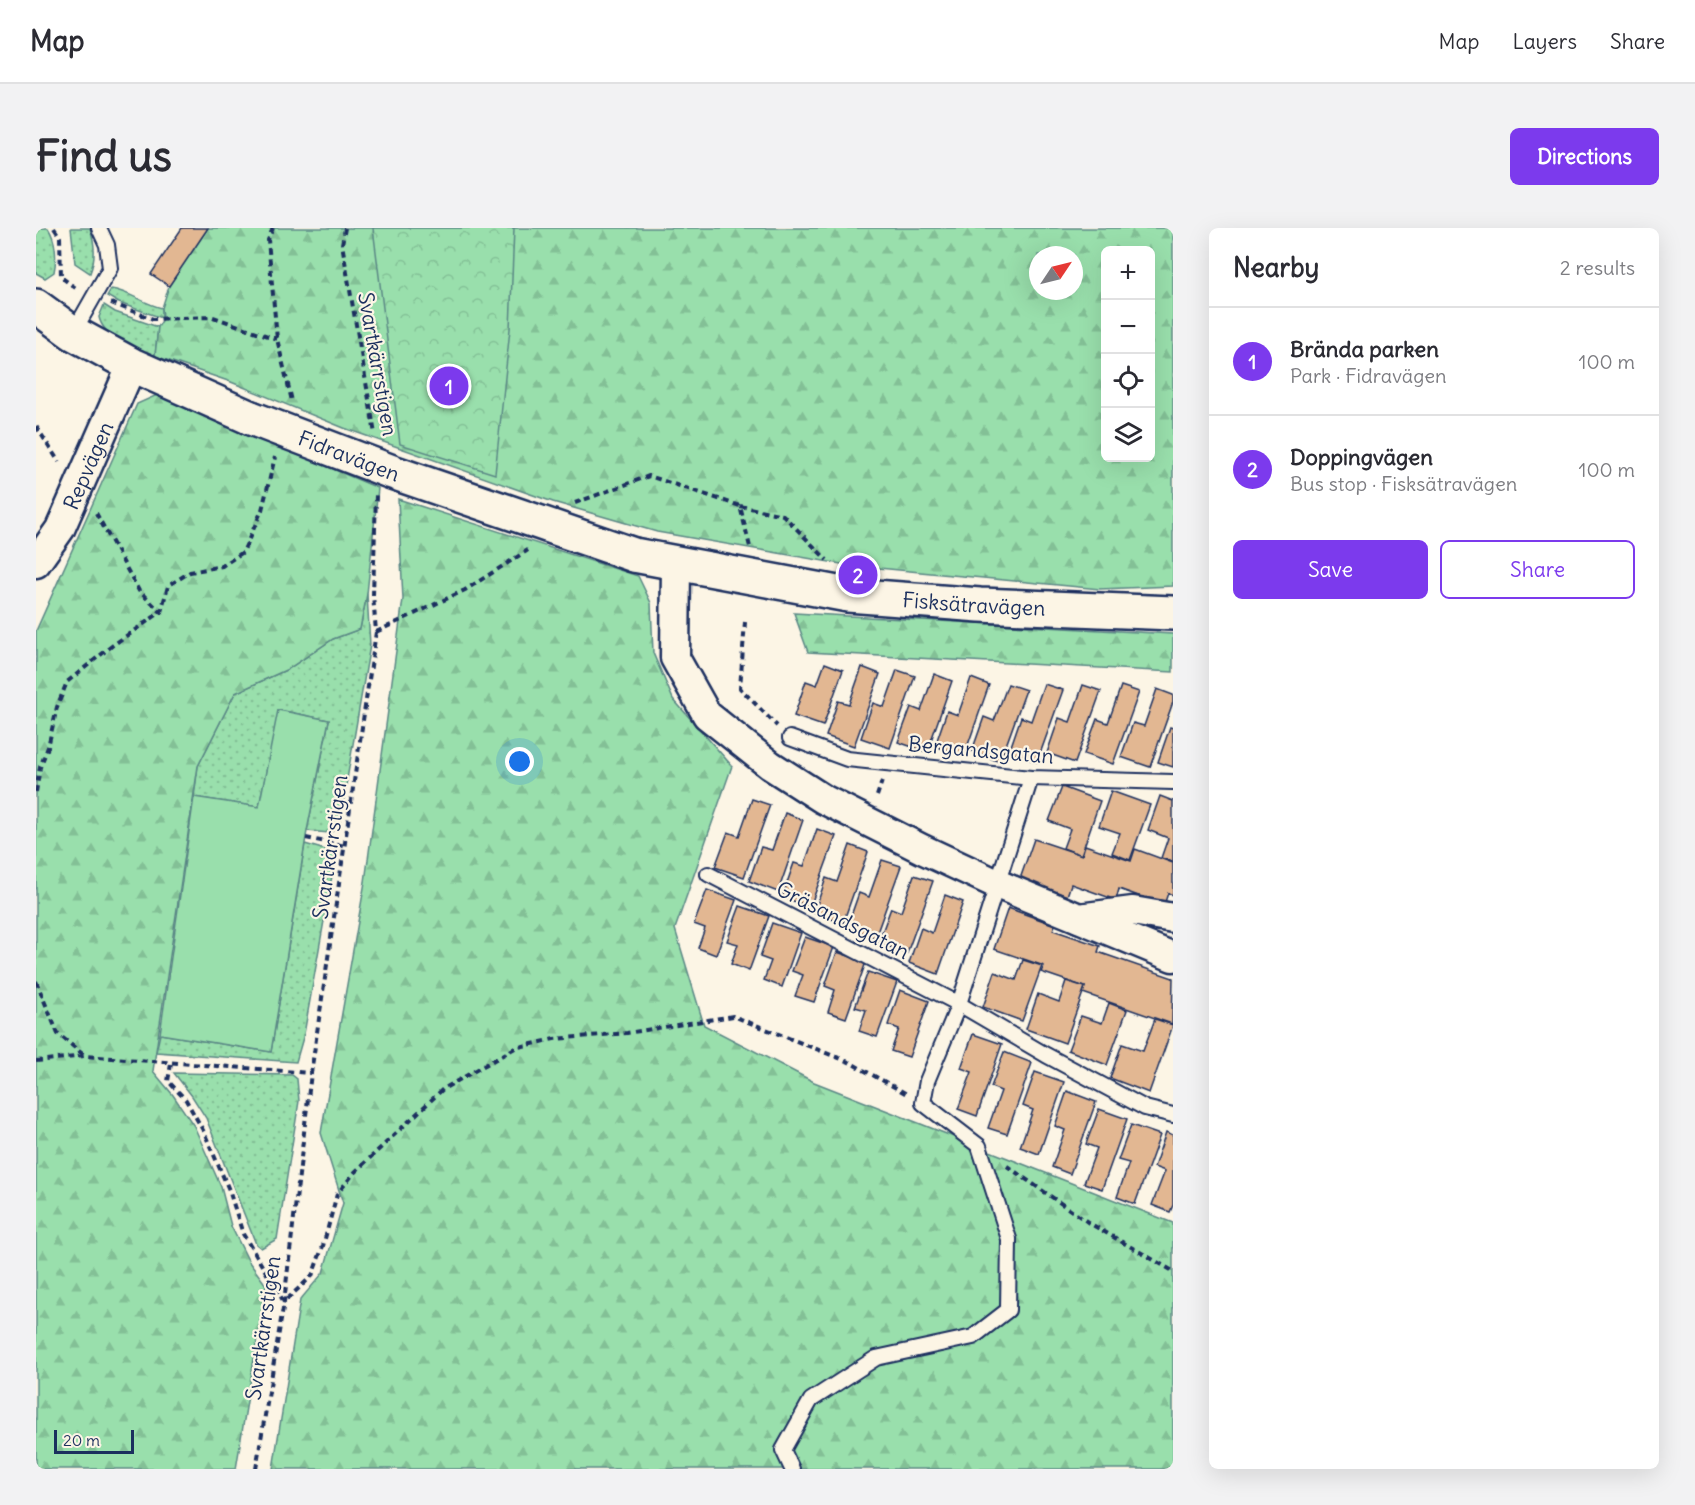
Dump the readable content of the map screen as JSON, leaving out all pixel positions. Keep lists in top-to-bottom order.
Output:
{
  "streets": {
    "street": ["Fidravägen", "Repvägen", "Fisksätravägen"],
    "lane": ["Bergandsgatan", "Gräsandsgatan"],
    "path": ["Svartkärrstigen"]
  },
  "crossings": [
    ["Fidravägen", "Repvägen"],
    ["Fidravägen", "Fisksätravägen"]
  ],
  "scale_bar": "20 m",
  "north": "top right",
  "page": {
    "header": "Map",
    "nav": ["Map", "Layers", "Share"],
    "buttons": [
      "Directions",
      ["Save", "Share"]
    ],
    "title": "Find us",
    "heading": ["Nearby", "2 results"],
    "map_buttons": ["+", "−"],
    "list": [
      {
        "mark": "1",
        "name": "Brända parken",
        "note": "Park · Fidravägen",
        "value": "100 m"
      },
      {
        "mark": "2",
        "name": "Doppingvägen",
        "note": "Bus stop · Fisksätravägen",
        "value": "100 m"
      }
    ],
    "pins": ["1", "2"],
    "scale": "20 m"
  }
}
